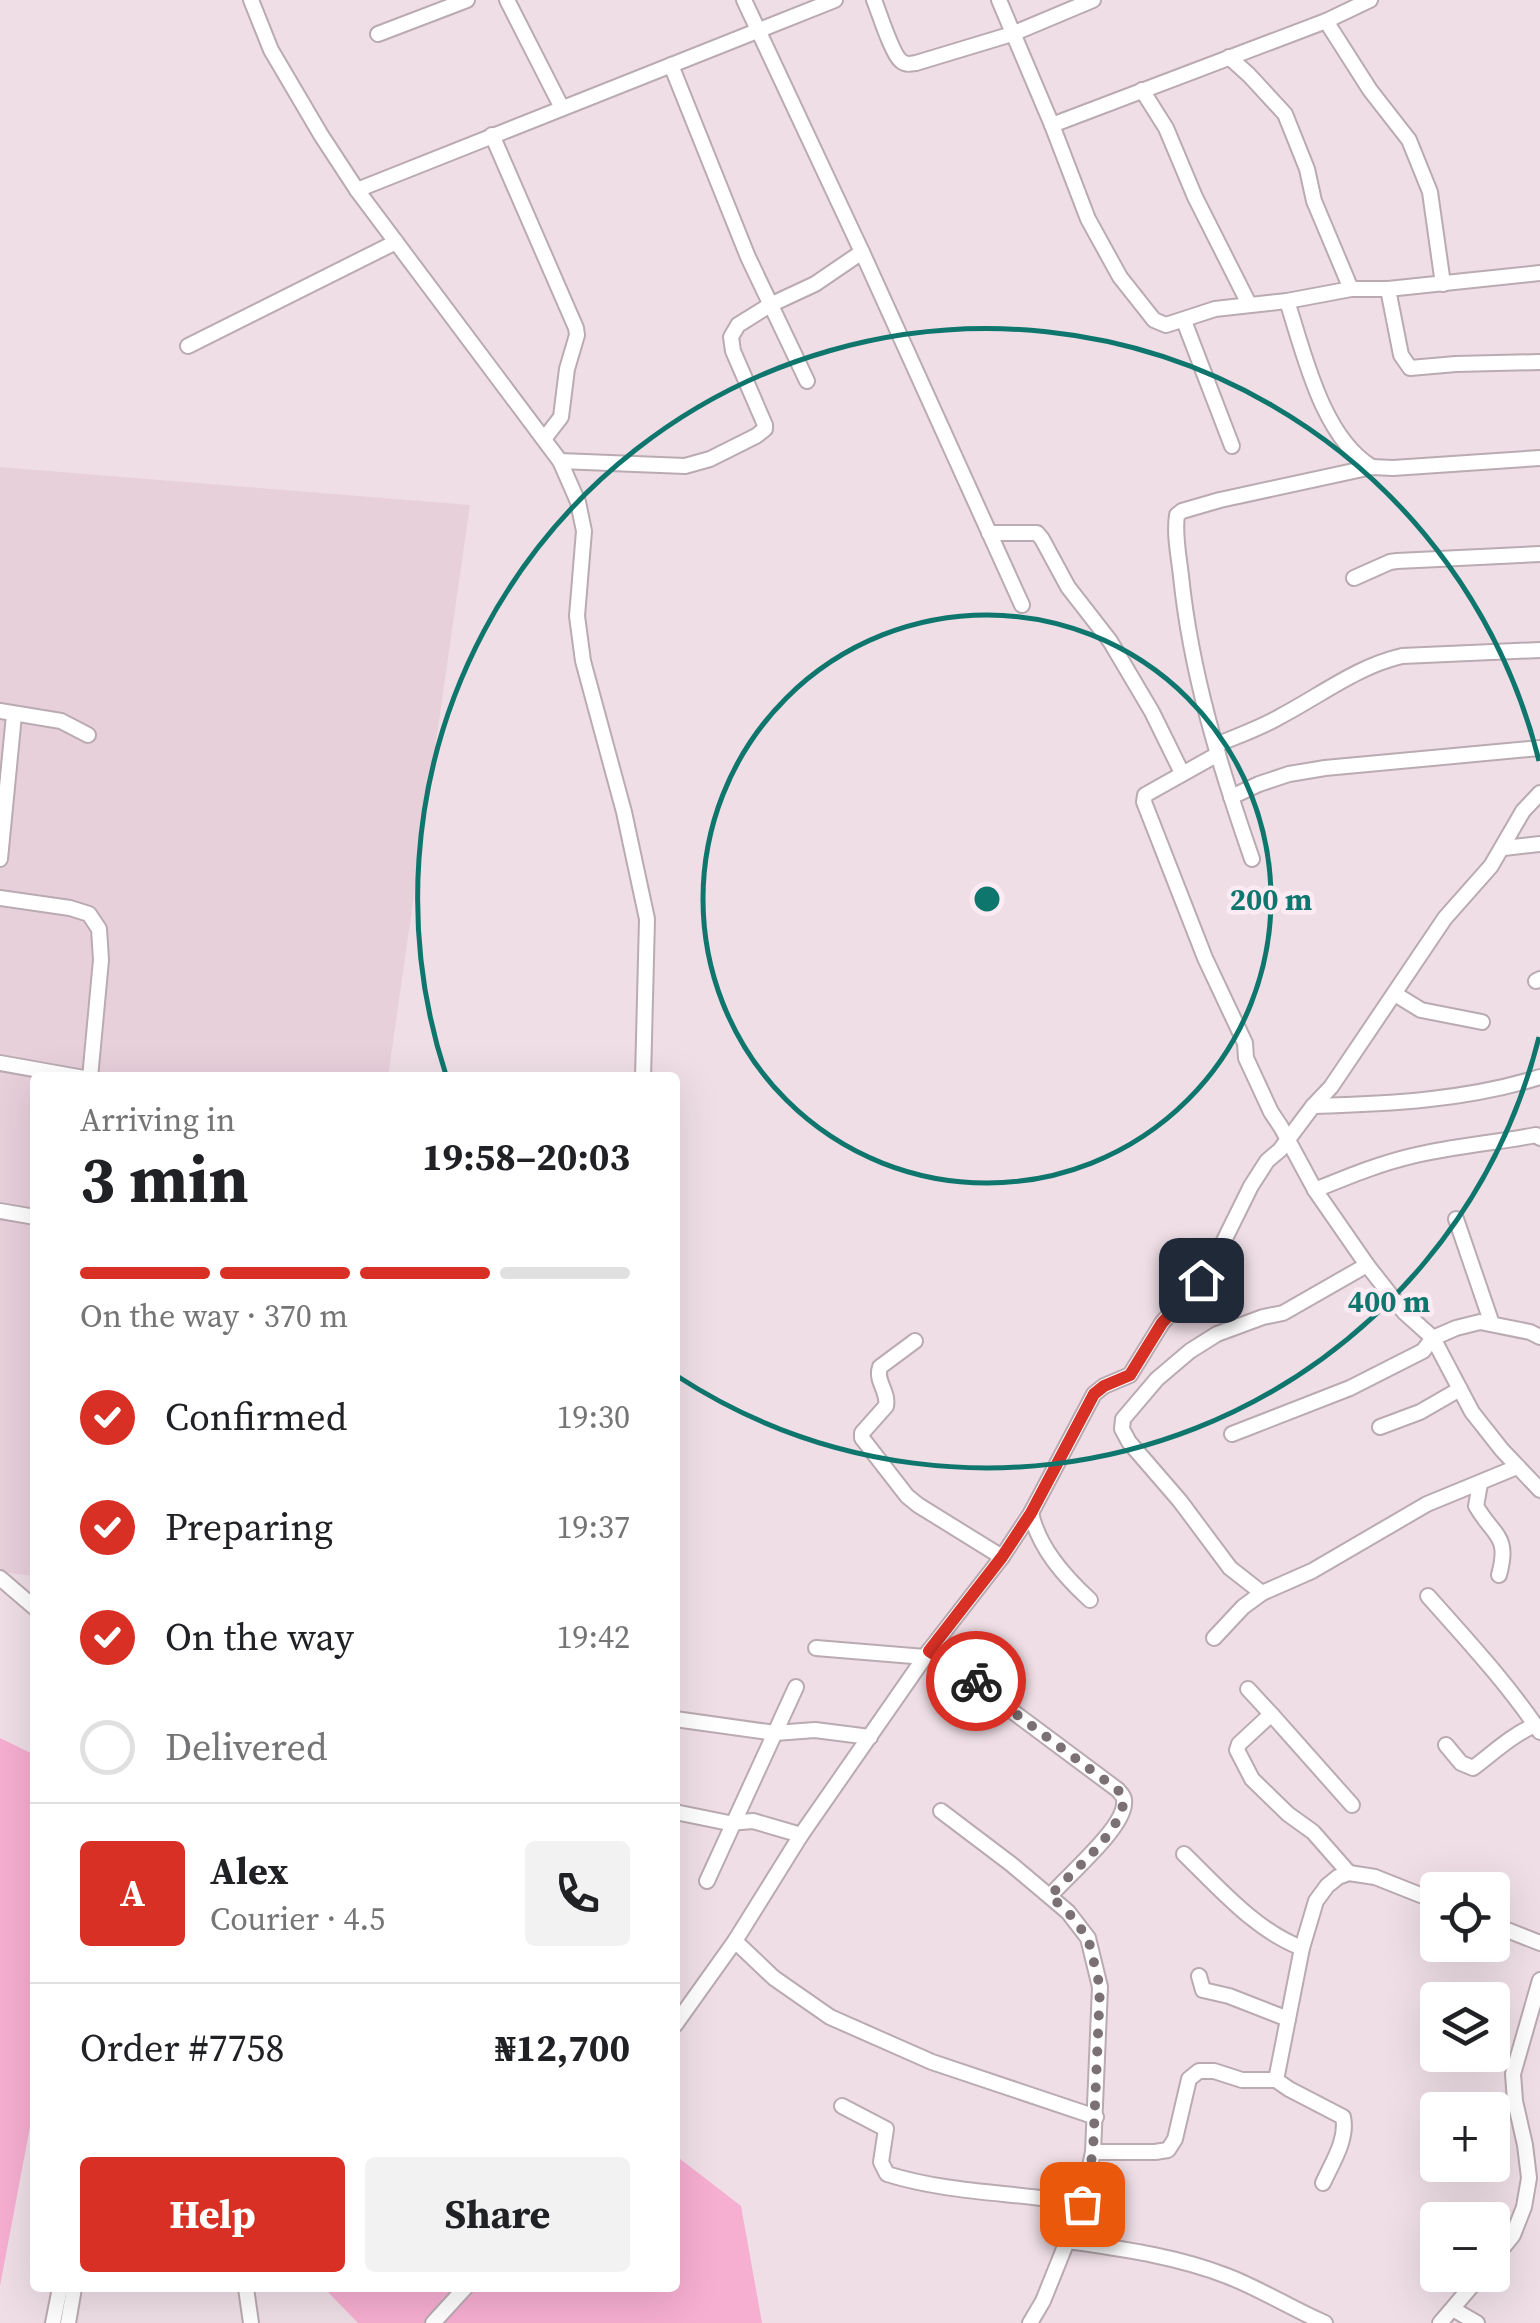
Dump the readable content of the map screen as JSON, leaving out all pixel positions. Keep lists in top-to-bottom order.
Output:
{
  "page": {
    "heading": ["3 min", "Arriving in", "19:58–20:03"],
    "panel": [
      "Alex",
      "Courier · 4.5",
      "Order #7758",
      "₦12,700"
    ],
    "bar": "On the way · 370 m",
    "list": [
      ["Confirmed", "19:30"],
      ["Preparing", "19:37"],
      ["On the way", "19:42"],
      "Delivered"
    ],
    "round": "A",
    "map_buttons": ["+", "−"],
    "buttons": ["Help", "Share"]
  },
  "rings": ["200 m", "400 m"]
}
